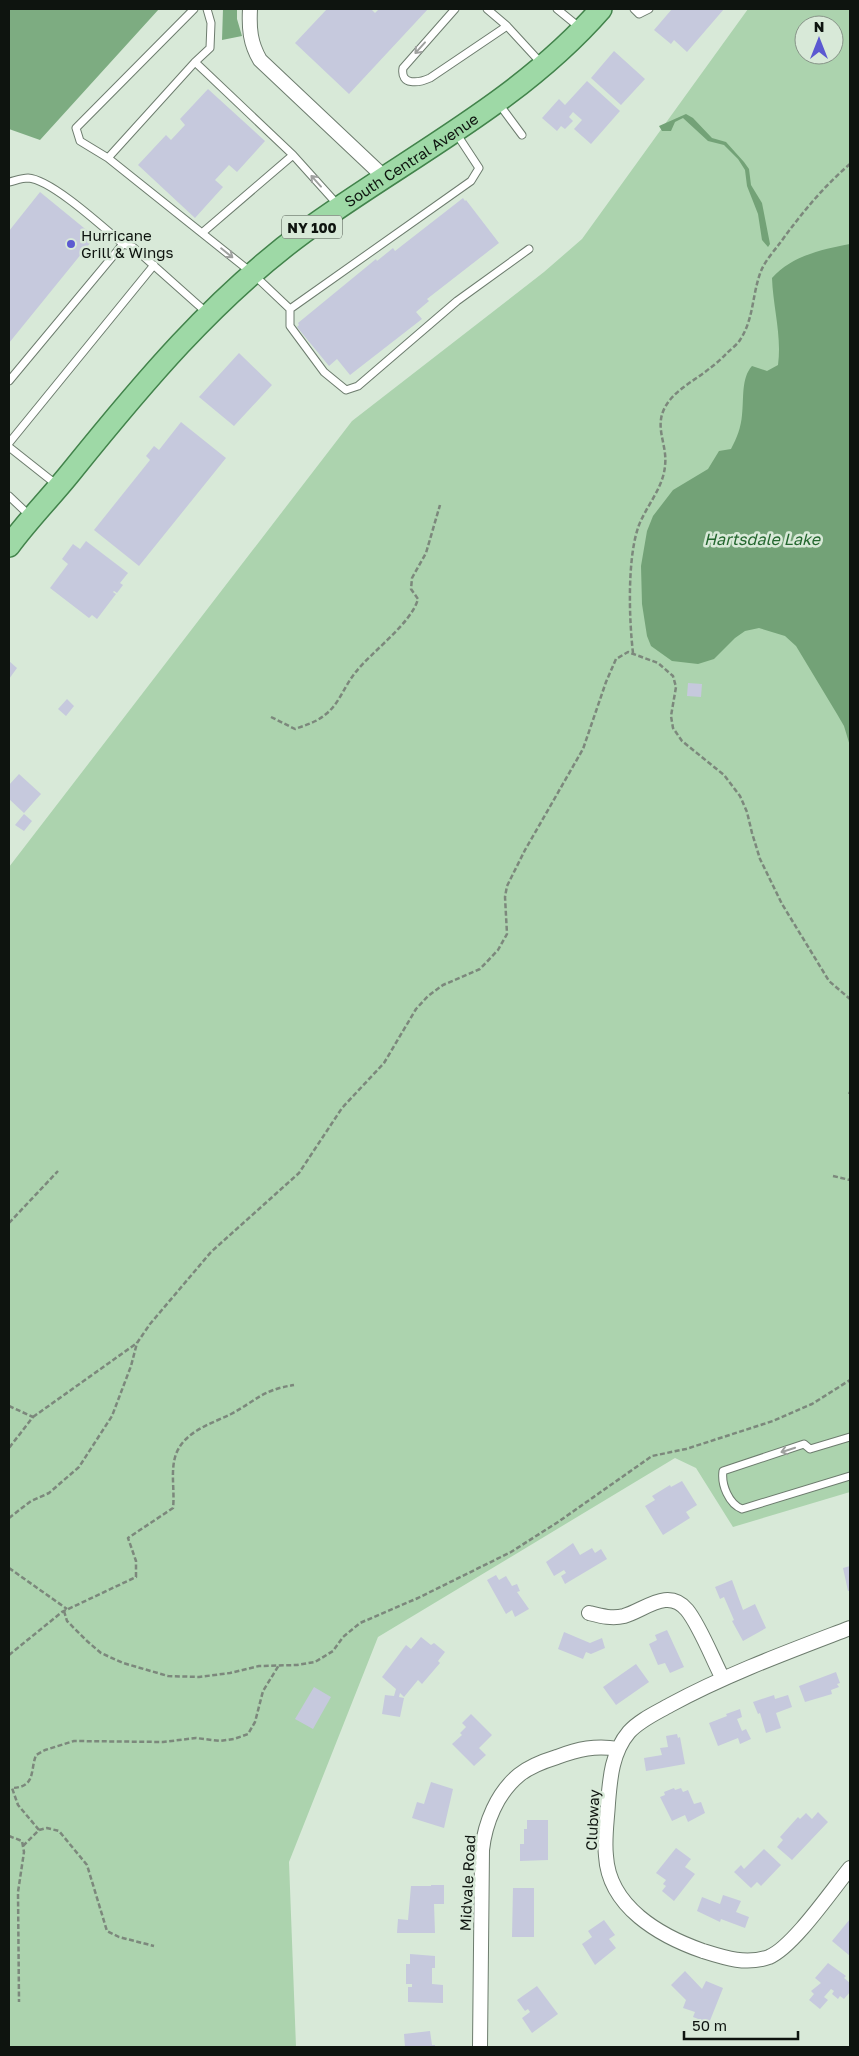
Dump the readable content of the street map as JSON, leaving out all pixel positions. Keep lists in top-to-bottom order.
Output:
{
  "streets": {
    "main road": ["South Central Avenue", "NY 100"],
    "street": ["Clubway", "Midvale Road"]
  },
  "crossings": [
    ["South Central Avenue", "NY 100"],
    ["Clubway", "Midvale Road"]
  ],
  "water": ["Hartsdale Lake"],
  "places": ["Hurricane Grill & Wings"],
  "scale_bar": "50 m",
  "north": "top"
}
